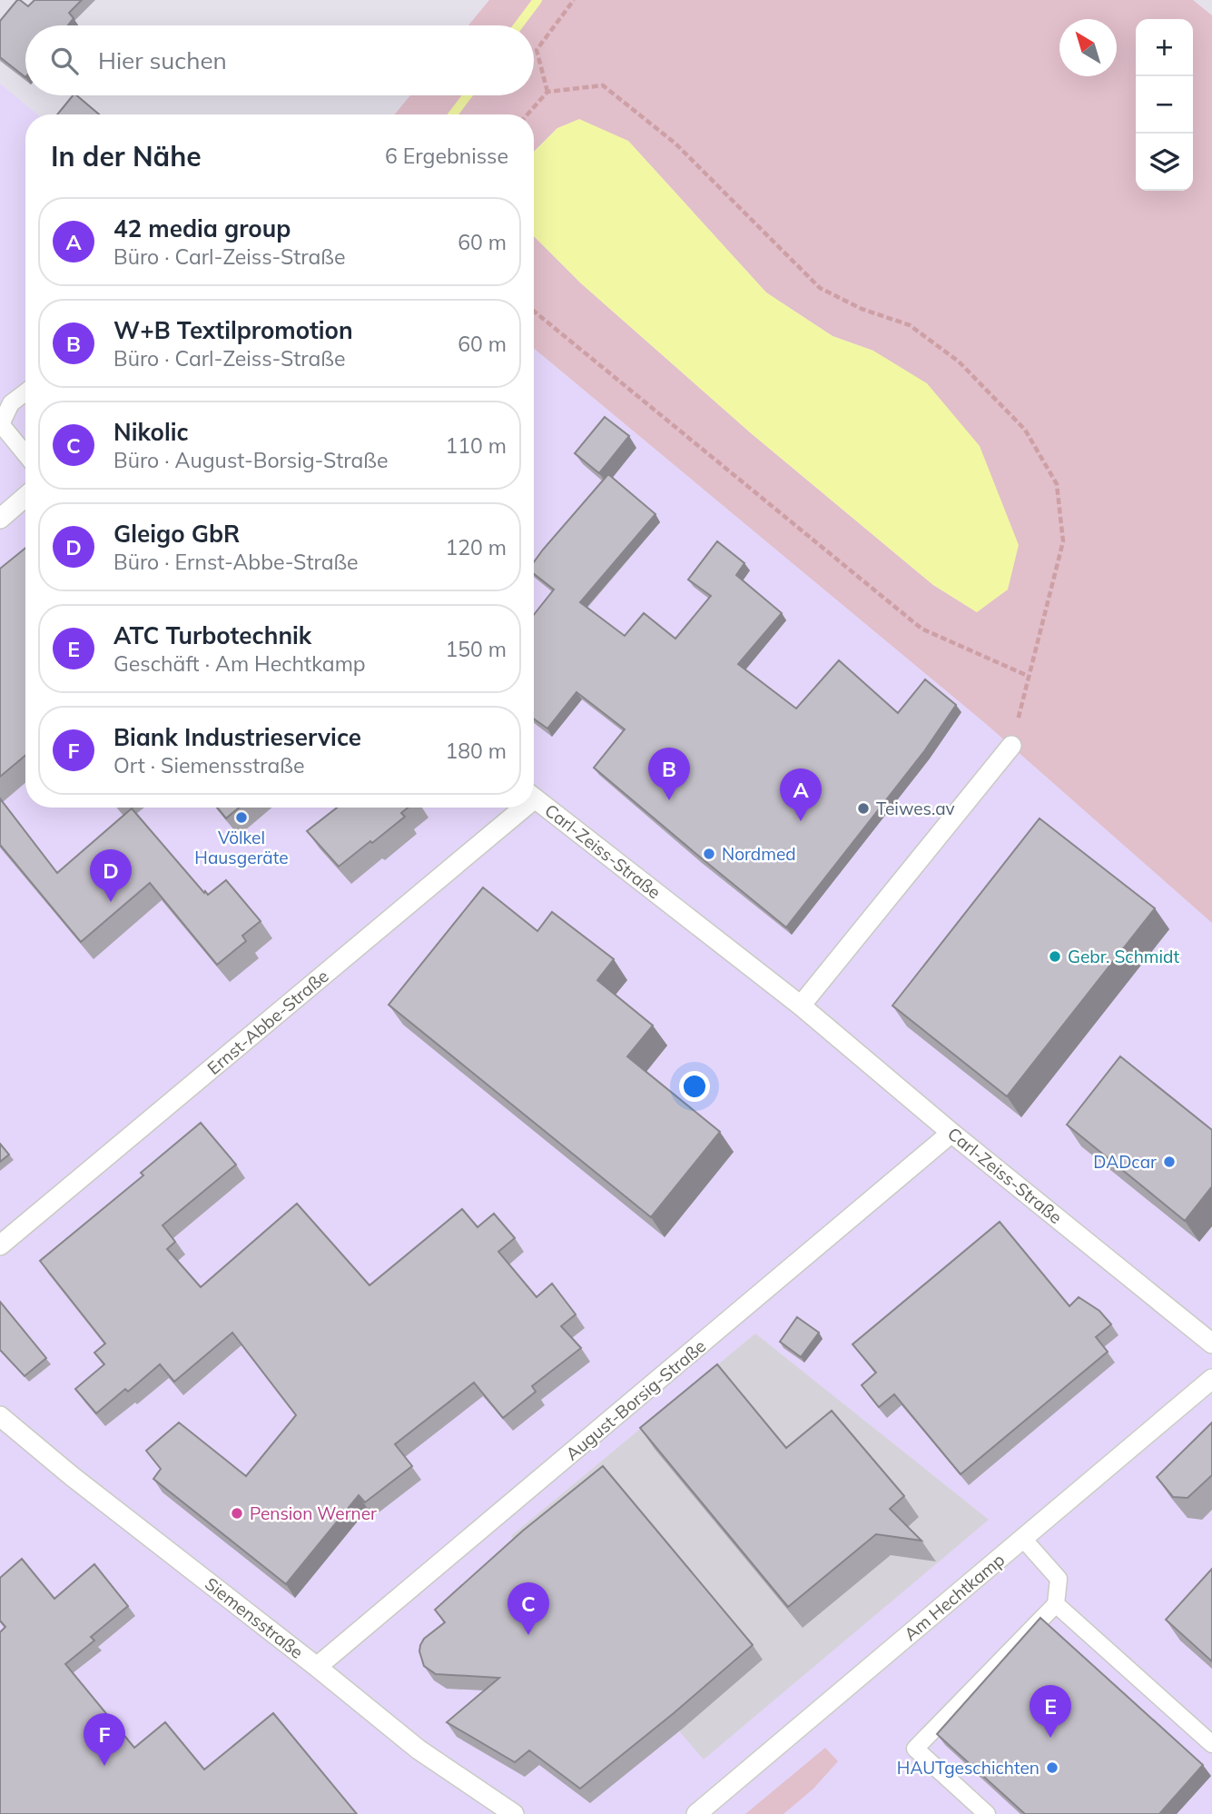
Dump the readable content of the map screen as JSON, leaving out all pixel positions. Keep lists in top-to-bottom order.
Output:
{
  "streets": {
    "street": [
      "Carl-Zeiss-Straße",
      "Ernst-Abbe-Straße",
      "August-Borsig-Straße",
      "Am Hechtkamp",
      "Siemensstraße"
    ]
  },
  "crossings": [
    ["Carl-Zeiss-Straße", "August-Borsig-Straße"],
    ["August-Borsig-Straße", "Siemensstraße"]
  ],
  "places": [
    "Teiwes.av",
    "Völkel Hausgeräte",
    "Nordmed",
    "Gebr. Schmidt",
    "DADcar",
    "Pension Werner",
    "HAUTgeschichten"
  ],
  "north": "top left",
  "page": {
    "map_buttons": ["+", "−"],
    "search": "Hier suchen",
    "heading": ["In der Nähe", "6 Ergebnisse"],
    "list": [
      {
        "mark": "A",
        "name": "42 media group",
        "note": "Büro · Carl-Zeiss-Straße",
        "value": "60 m"
      },
      {
        "mark": "B",
        "name": "W+B Textilpromotion",
        "note": "Büro · Carl-Zeiss-Straße",
        "value": "60 m"
      },
      {
        "mark": "C",
        "name": "Nikolic",
        "note": "Büro · August-Borsig-Straße",
        "value": "110 m"
      },
      {
        "mark": "D",
        "name": "Gleigo GbR",
        "note": "Büro · Ernst-Abbe-Straße",
        "value": "120 m"
      },
      {
        "mark": "E",
        "name": "ATC Turbotechnik",
        "note": "Geschäft · Am Hechtkamp",
        "value": "150 m"
      },
      {
        "mark": "F",
        "name": "Biank Industrieservice",
        "note": "Ort · Siemensstraße",
        "value": "180 m"
      }
    ],
    "pins": [
      "B",
      "A",
      "D",
      "C",
      "E",
      "F"
    ]
  }
}
